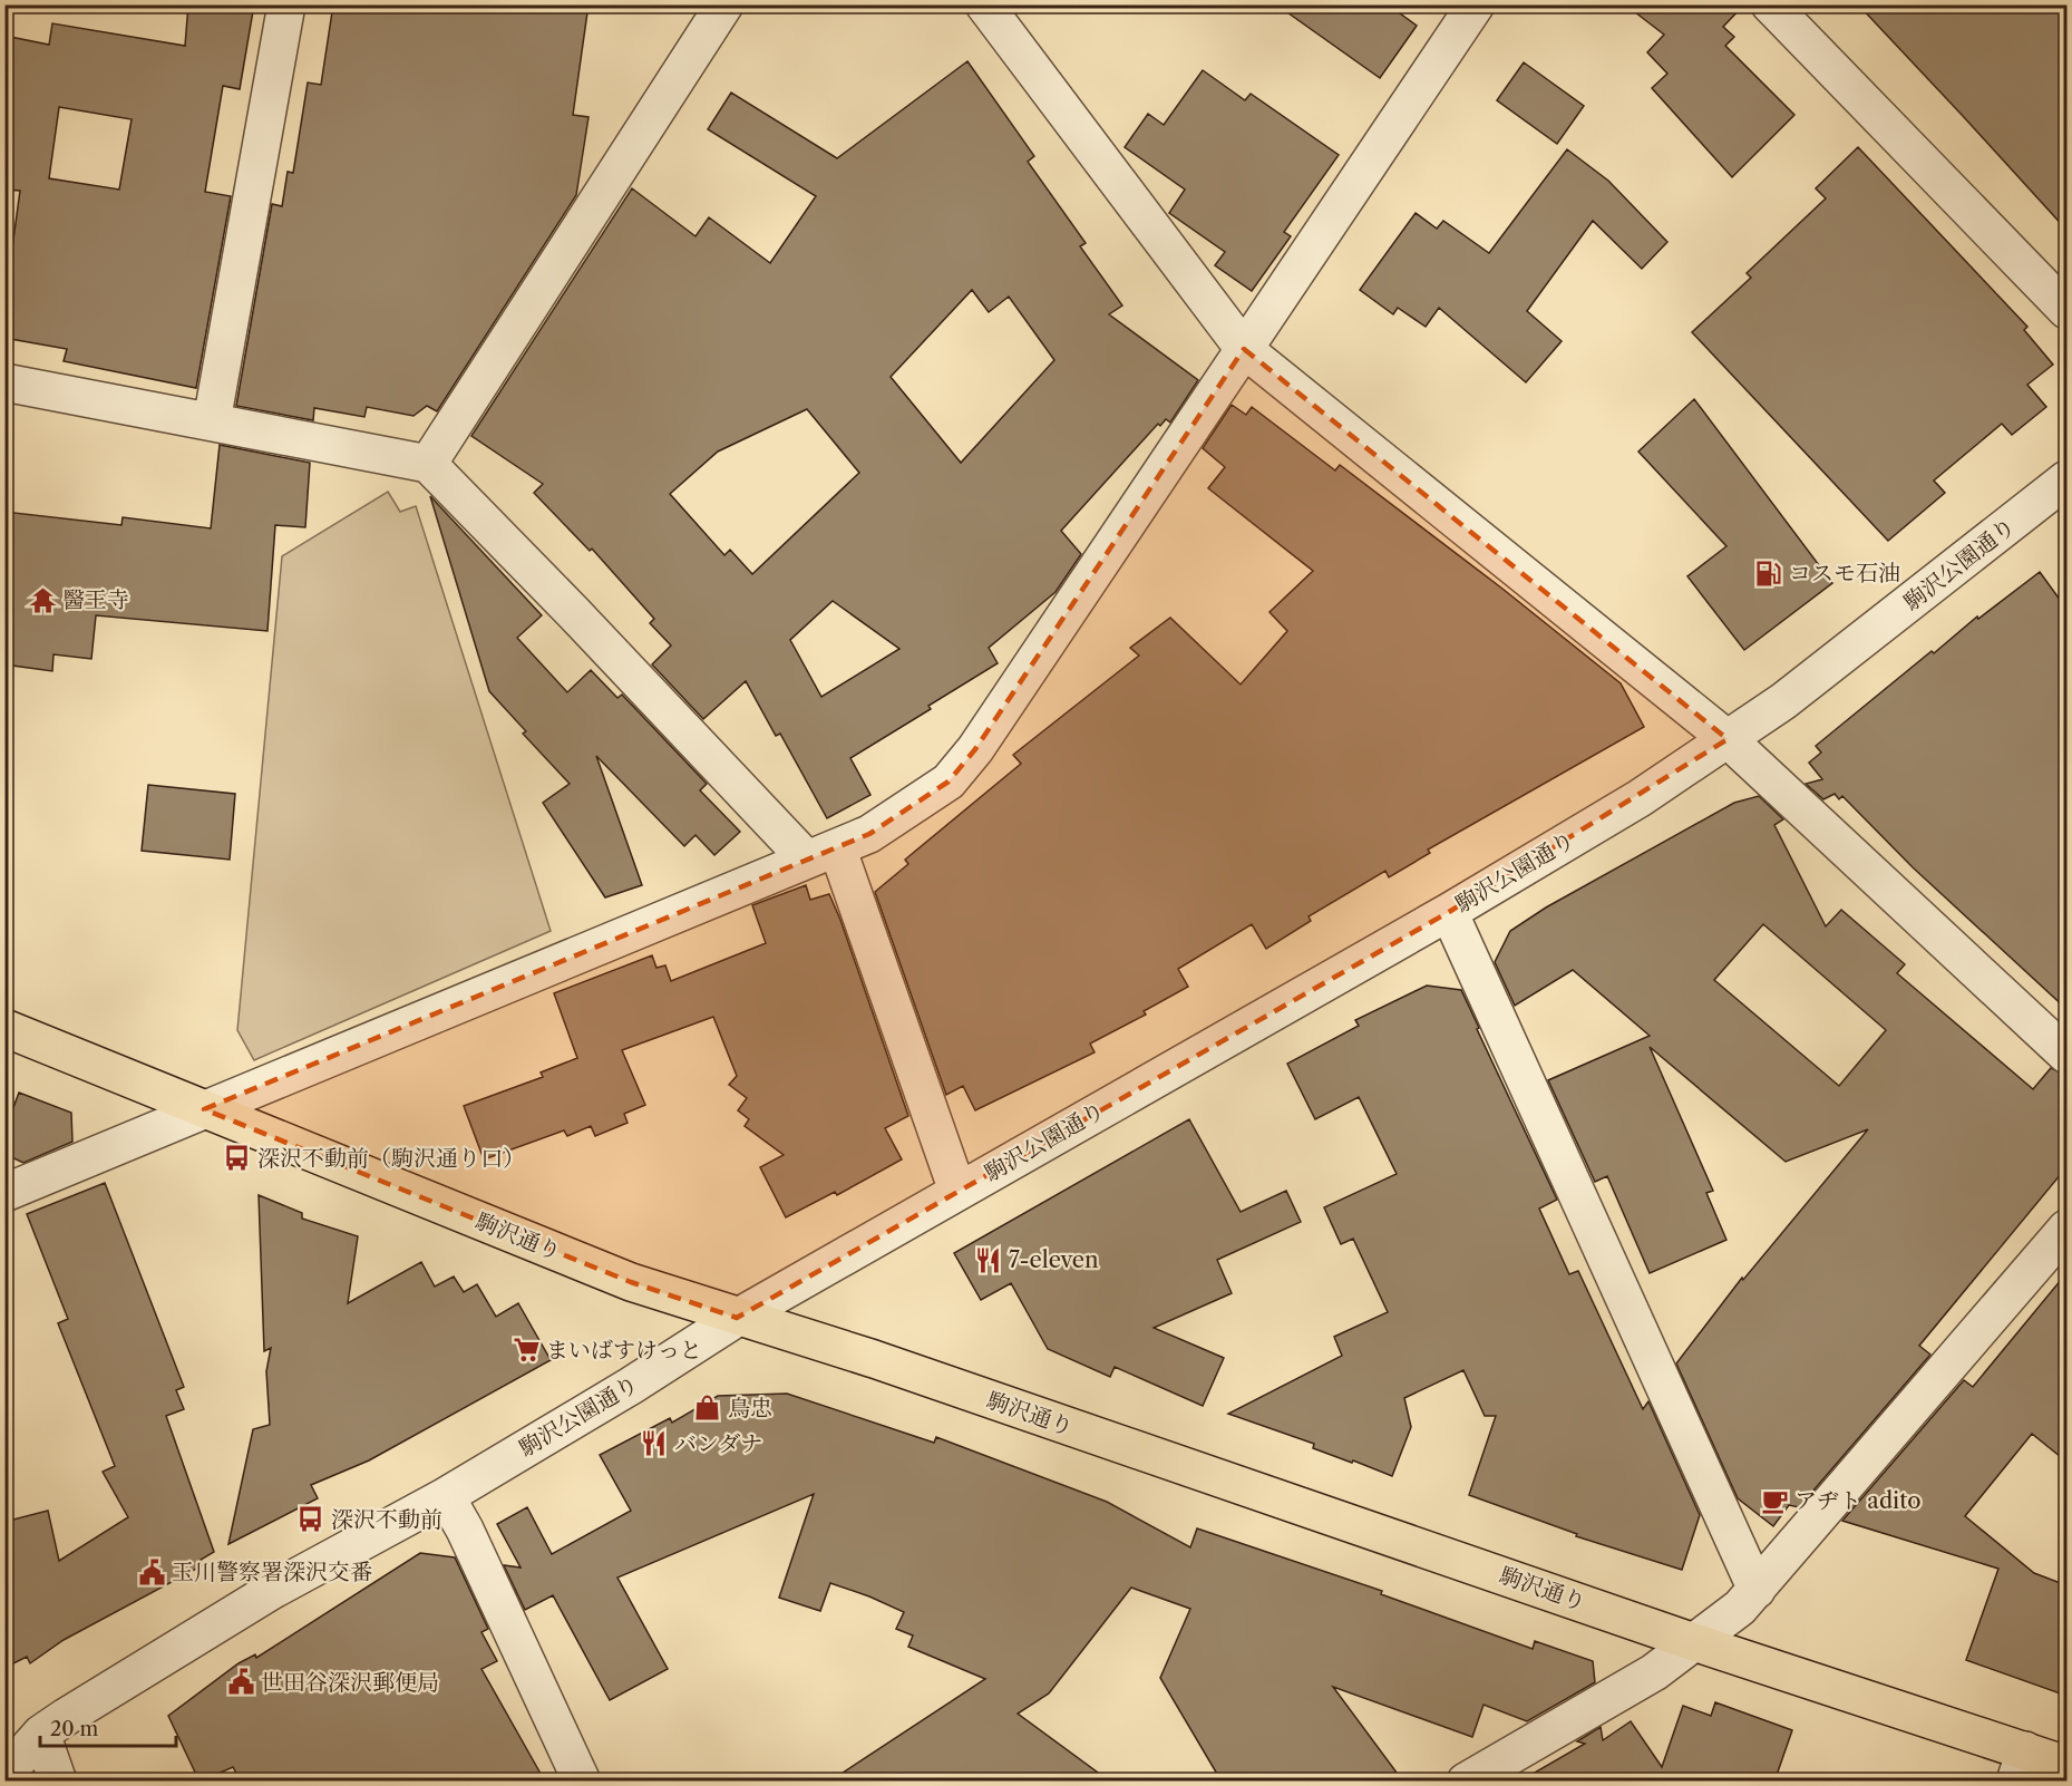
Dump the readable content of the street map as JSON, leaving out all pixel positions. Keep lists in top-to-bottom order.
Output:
{
  "streets": {
    "main road": ["駒沢通り"],
    "street": ["駒沢公園通り"]
  },
  "crossings": [
    ["駒沢公園通り", "駒沢通り"]
  ],
  "places": {
    "fuel station": ["コスモ石油"],
    "temple": ["醫王寺"],
    "bus stop": ["深沢不動前（駒沢通り口）", "深沢不動前"],
    "restaurant": ["7-eleven", "バンダナ"],
    "supermarket": ["まいばすけっと"],
    "shop": ["鳥忠"],
    "cafe": ["アヂト adito"],
    "public building": ["玉川警察署深沢交番", "世田谷深沢郵便局"]
  },
  "scale_bar": "20 m"
}
